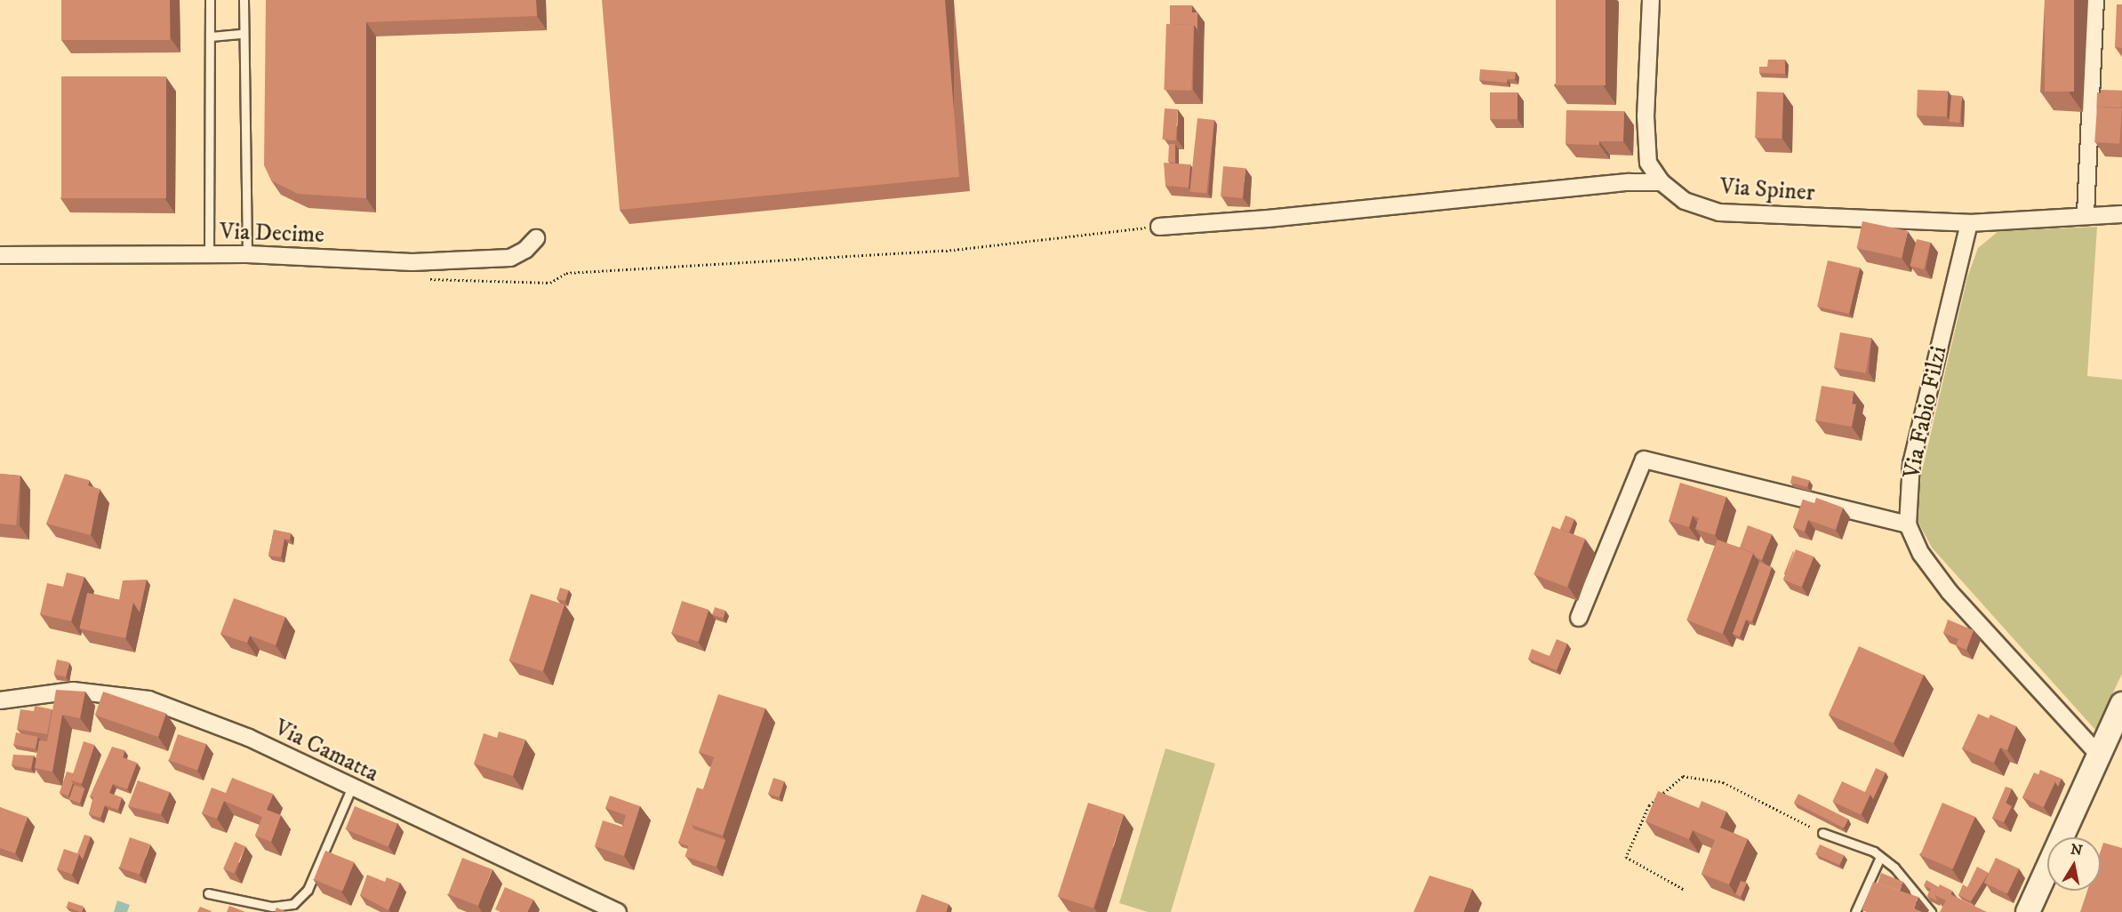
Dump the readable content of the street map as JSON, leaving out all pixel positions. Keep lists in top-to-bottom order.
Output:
{
  "streets": {
    "street": [
      "Via Spiner",
      "Via Decime",
      "Via Fabio Filzi",
      "Via Camatta"
    ]
  },
  "crossings": [
    ["Via Spiner", "Via Fabio Filzi"]
  ],
  "north": "top"
}
